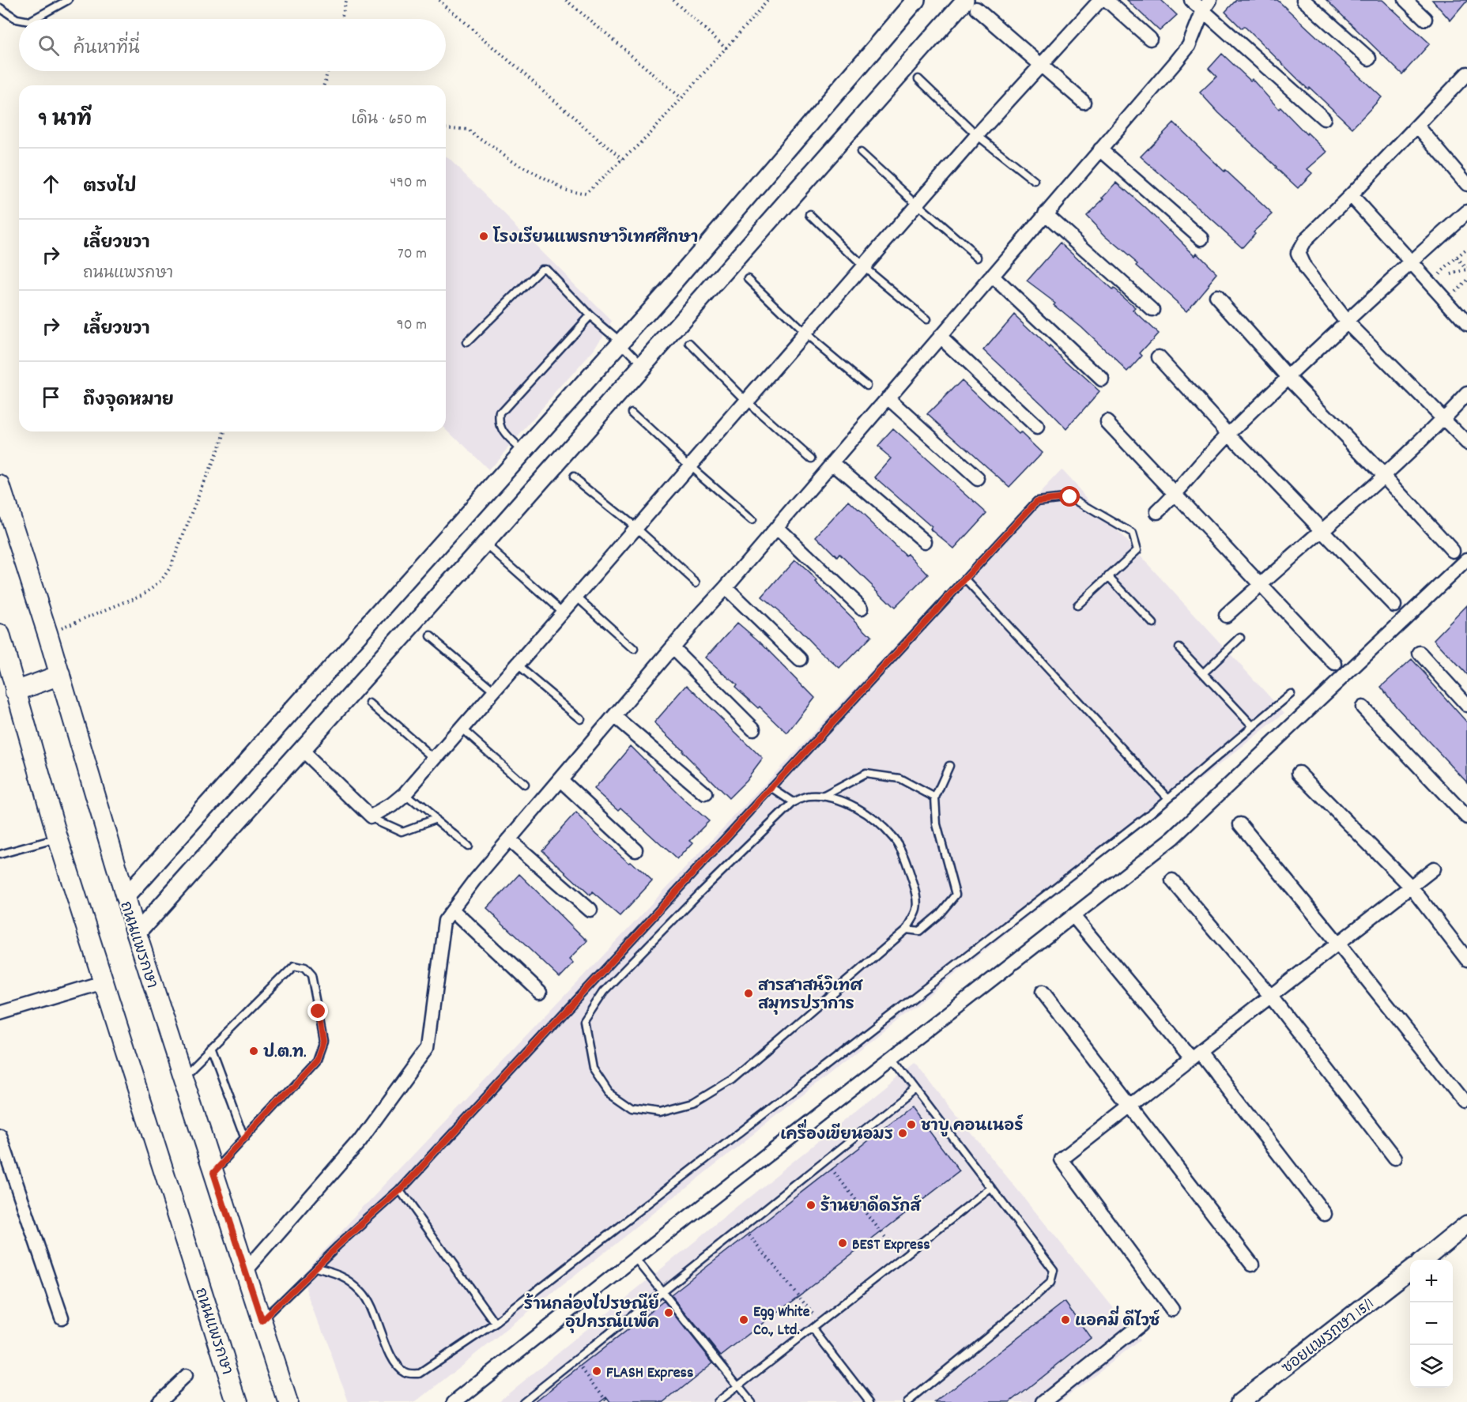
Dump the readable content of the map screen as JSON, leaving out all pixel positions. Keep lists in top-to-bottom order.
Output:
{
  "streets": {
    "main road": ["ถนนแพรกษา"],
    "street": ["ซอยแพรกษา 15/1"]
  },
  "places": [
    "โรงเรียนแพรกษาวิเทศศึกษา",
    "สารสาสน์วิเทศ สมุทรปราการ",
    "ป.ต.ท.",
    "ชาบู คอนเนอร์",
    "เครื่องเขียนอมร",
    "ร้านยาดีดรักส์",
    "BEST Express",
    "ร้านกล่องไปรษณีย์ อุปกรณ์แพ็ค",
    "Egg White Co., Ltd.",
    "แอคมี่ ดีไวซ์",
    "FLASH Express"
  ],
  "page": {
    "search": "ค้นหาที่นี่",
    "heading": ["9 นาที", "เดิน · 650 m"],
    "list": [
      ["ตรงไป", "490 m"],
      ["เลี้ยวขวา", "ถนนแพรกษา", "70 m"],
      ["เลี้ยวขวา", "90 m"],
      "ถึงจุดหมาย"
    ],
    "map_buttons": ["+", "−"]
  }
}
